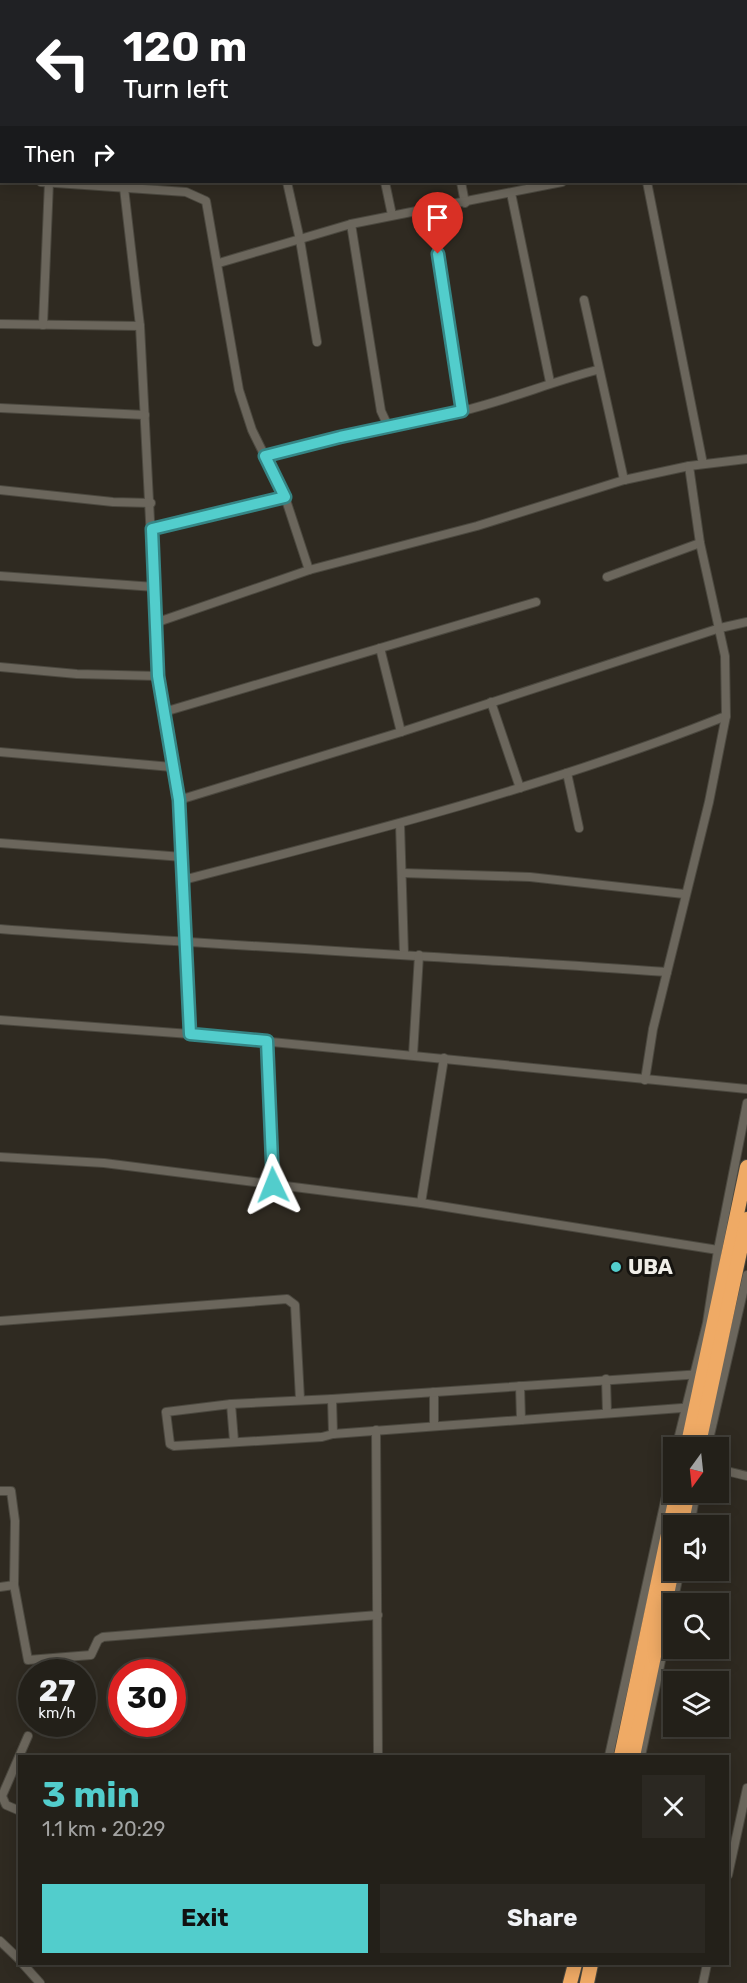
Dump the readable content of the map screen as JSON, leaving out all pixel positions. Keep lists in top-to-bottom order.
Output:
{
  "places": ["UBA"],
  "north": "bottom",
  "page": {
    "turn": ["120 m", "Turn left"],
    "then": "Then",
    "speed": "27 km/h",
    "limit": "30",
    "heading": ["3 min", "1.1 km · 20:29"],
    "buttons": ["Exit", "Share"]
  }
}
